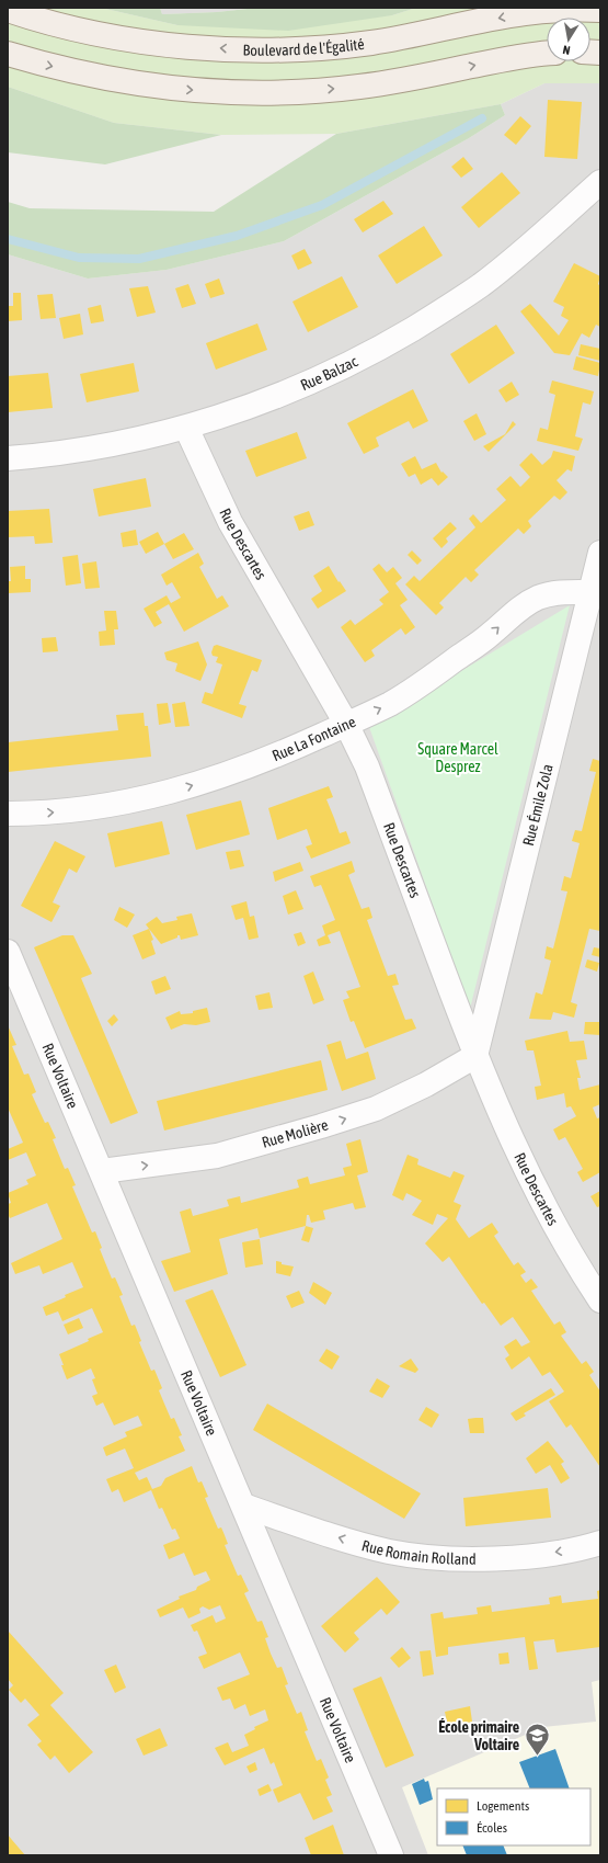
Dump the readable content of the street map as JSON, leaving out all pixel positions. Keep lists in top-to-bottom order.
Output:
{
  "streets": {
    "main road": ["Boulevard de l'Égalité"],
    "street": [
      "Rue Balzac",
      "Rue Descartes",
      "Rue La Fontaine",
      "Rue Émile Zola",
      "Rue Voltaire",
      "Rue Molière",
      "Rue Romain Rolland"
    ]
  },
  "crossings": [
    ["Rue Balzac", "Rue Descartes"],
    ["Rue Descartes", "Rue La Fontaine"],
    ["Rue Descartes", "Rue Émile Zola"],
    ["Rue Descartes", "Rue Molière"],
    ["Rue La Fontaine", "Rue Émile Zola"],
    ["Rue Émile Zola", "Rue Molière"],
    ["Rue Voltaire", "Rue Molière"],
    ["Rue Voltaire", "Rue Romain Rolland"]
  ],
  "one_way": ["Rue La Fontaine", "Rue Molière", "Rue Romain Rolland"],
  "parks": ["Square Marcel Desprez"],
  "places": {
    "school or university": ["École primaire Voltaire"]
  },
  "legend": ["Logements", "Écoles"],
  "north": "bottom"
}
